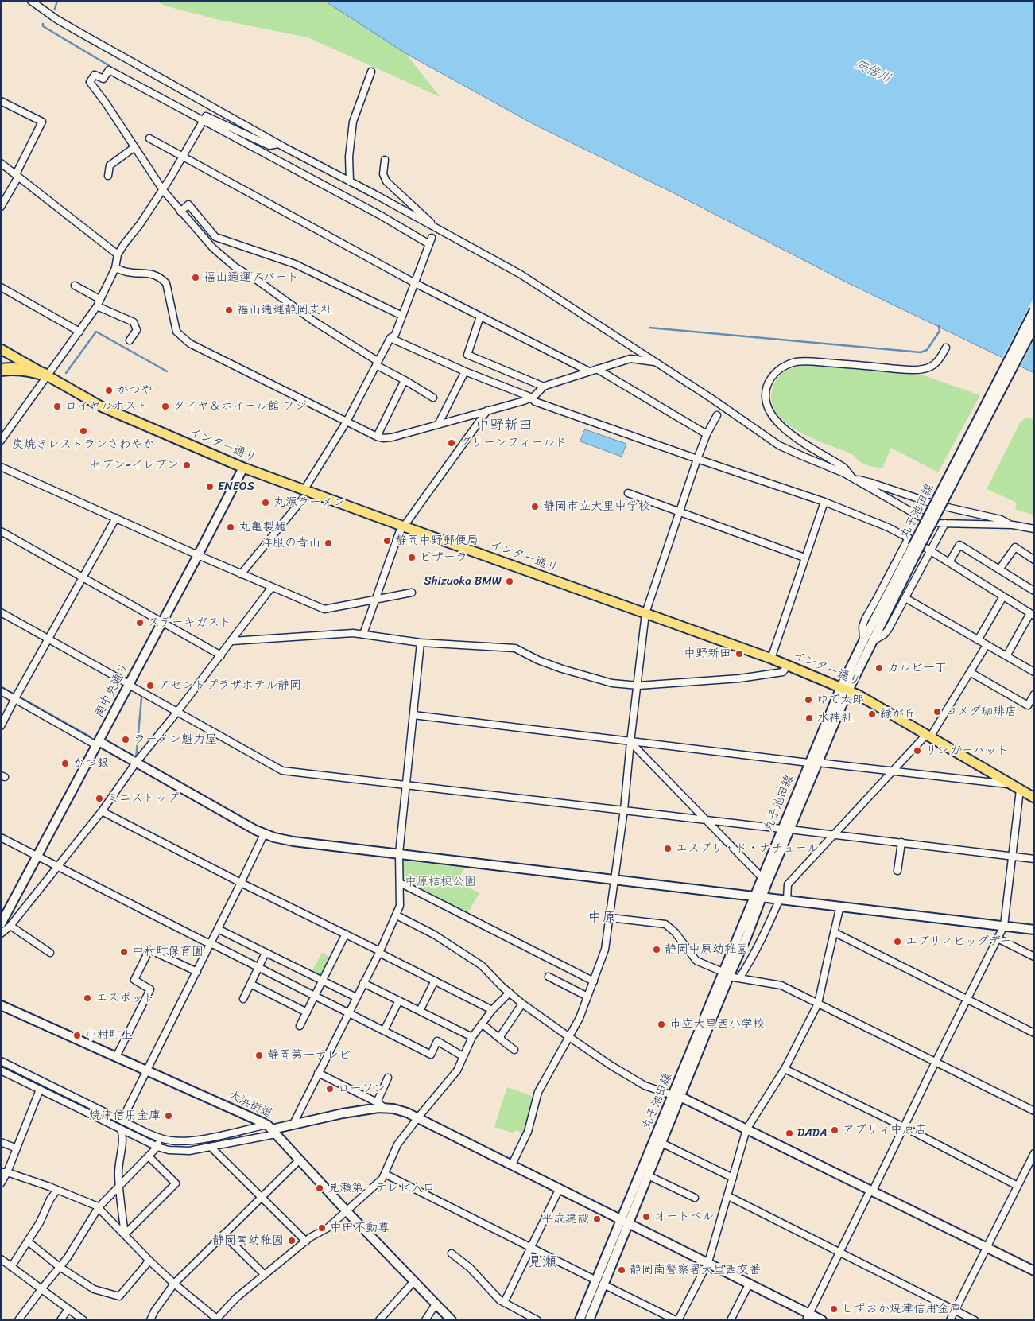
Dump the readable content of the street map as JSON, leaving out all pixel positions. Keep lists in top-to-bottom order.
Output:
{
  "streets": {
    "main road": ["インター通り"],
    "street": ["丸子池田線", "南中央通り", "大浜街道"]
  },
  "crossings": [
    ["インター通り", "丸子池田線"],
    ["インター通り", "南中央通り"]
  ],
  "districts": ["中野新田", "中原", "見瀬"],
  "water": ["安倍川"],
  "parks": ["中原桔梗公園"],
  "places": [
    "福山通運アパート",
    "福山通運静岡支社",
    "かつや",
    "ロイヤルホスト",
    "タイヤ＆ホイール館 フジ",
    "炭焼きレストランさわやか",
    "グリーンフィールド",
    "セブン-イレブン",
    "ENEOS",
    "丸源ラーメン",
    "静岡市立大里中学校",
    "丸亀製麺",
    "静岡中野郵便局",
    "洋服の青山",
    "ピザーラ",
    "Shizuoka BMW",
    "ステーキガスト",
    "中野新田",
    "カルビ一丁",
    "アセントプラザホテル静岡",
    "ゆで太郎",
    "コメダ珈琲店",
    "緑が丘",
    "水神社",
    "ラーメン魁力屋",
    "リンガーハット",
    "かつ銀",
    "ミニストップ",
    "エスプリ・ド・ナチュール",
    "エブリィビッグデー",
    "静岡中原幼稚園",
    "中村町保育園",
    "エスポット",
    "市立大里西小学校",
    "中村町上",
    "静岡第一テレビ",
    "ローソン",
    "焼津信用金庫",
    "アプリィ中原店",
    "DADA",
    "見瀬第一テレビ入口",
    "オートベル",
    "平成建設",
    "中田不動尊",
    "静岡南幼稚園",
    "静岡南警察署大里西交番",
    "しずおか焼津信用金庫"
  ]
}
